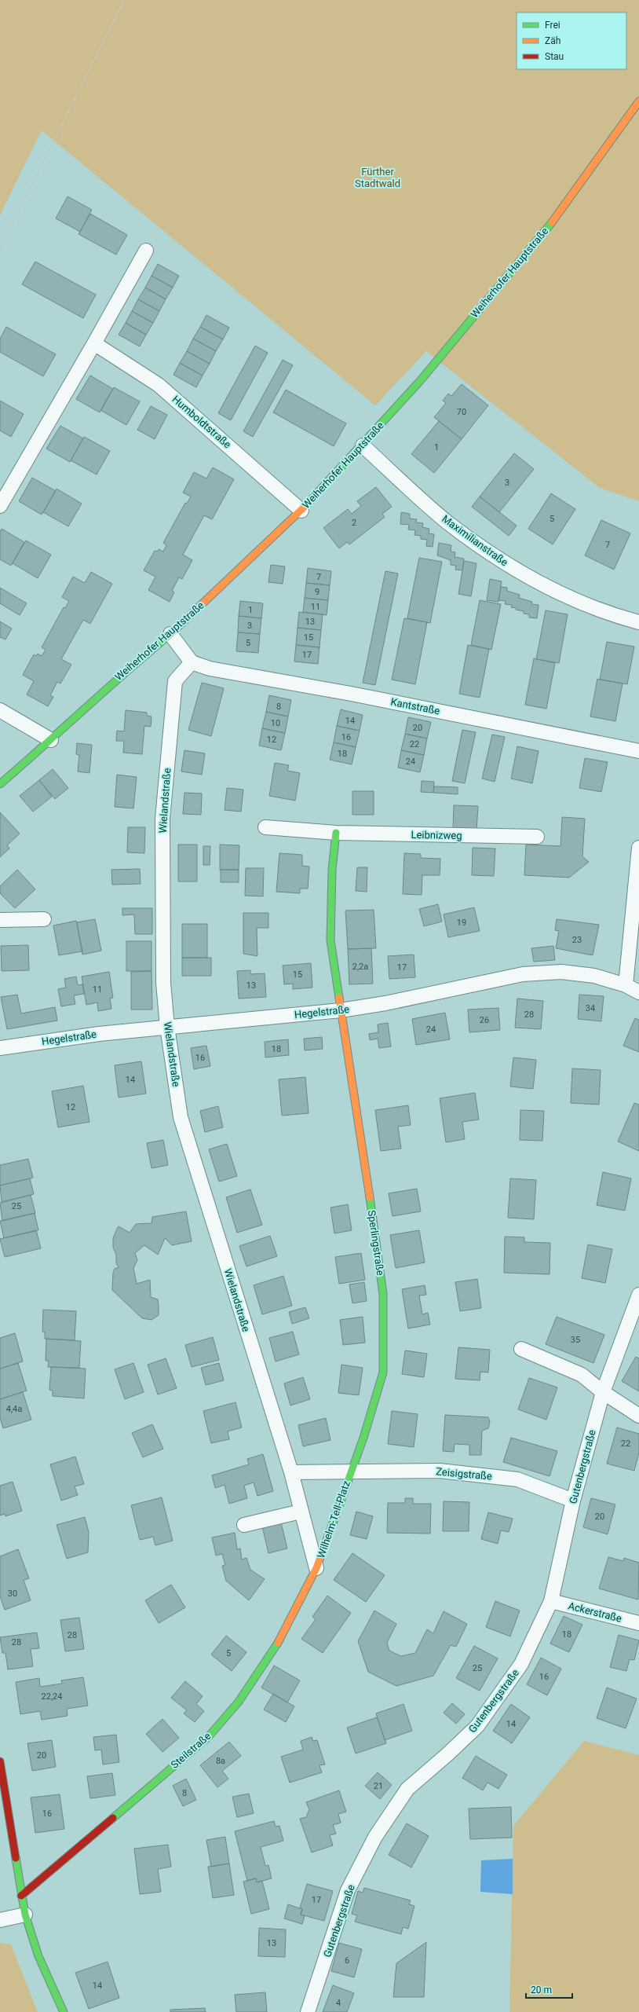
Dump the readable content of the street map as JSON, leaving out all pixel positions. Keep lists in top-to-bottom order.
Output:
{
  "streets": {
    "street": [
      "Weiherhofer Hauptstraße",
      "Humboldtstraße",
      "Maximilianstraße",
      "Kantstraße",
      "Wielandstraße",
      "Leibnizweg",
      "Hegelstraße",
      "Sperlingstraße",
      "Gutenbergstraße",
      "Zeisigstraße",
      "Wilhelm-Tell-Platz",
      "Ackerstraße",
      "Steilstraße"
    ]
  },
  "crossings": [
    ["Weiherhofer Hauptstraße", "Humboldtstraße"],
    ["Weiherhofer Hauptstraße", "Maximilianstraße"],
    ["Kantstraße", "Wielandstraße"],
    ["Wielandstraße", "Hegelstraße"],
    ["Wielandstraße", "Wilhelm-Tell-Platz"],
    ["Hegelstraße", "Sperlingstraße"],
    ["Sperlingstraße", "Zeisigstraße"],
    ["Sperlingstraße", "Wilhelm-Tell-Platz"],
    ["Gutenbergstraße", "Zeisigstraße"],
    ["Gutenbergstraße", "Ackerstraße"],
    ["Zeisigstraße", "Wilhelm-Tell-Platz"],
    ["Wilhelm-Tell-Platz", "Steilstraße"]
  ],
  "parks": ["Fürther Stadtwald"],
  "house_numbers": [
    "70",
    "1",
    "3",
    "5",
    "2",
    "7",
    "7",
    "9",
    "11",
    "1",
    "13",
    "3",
    "15",
    "5",
    "17",
    "8",
    "14",
    "10",
    "20",
    "16",
    "12",
    "22",
    "18",
    "24",
    "19",
    "23",
    "2,2a",
    "17",
    "15",
    "13",
    "11",
    "34",
    "28",
    "26",
    "24",
    "18",
    "16",
    "14",
    "12",
    "25",
    "35",
    "4,4a",
    "22",
    "20",
    "30",
    "18",
    "28",
    "28",
    "5",
    "25",
    "16",
    "22,24",
    "14",
    "20",
    "8a",
    "21",
    "8",
    "16",
    "17",
    "13",
    "6",
    "14",
    "4"
  ],
  "legend": ["Frei", "Zäh", "Stau"],
  "scale_bar": "20 m"
}
